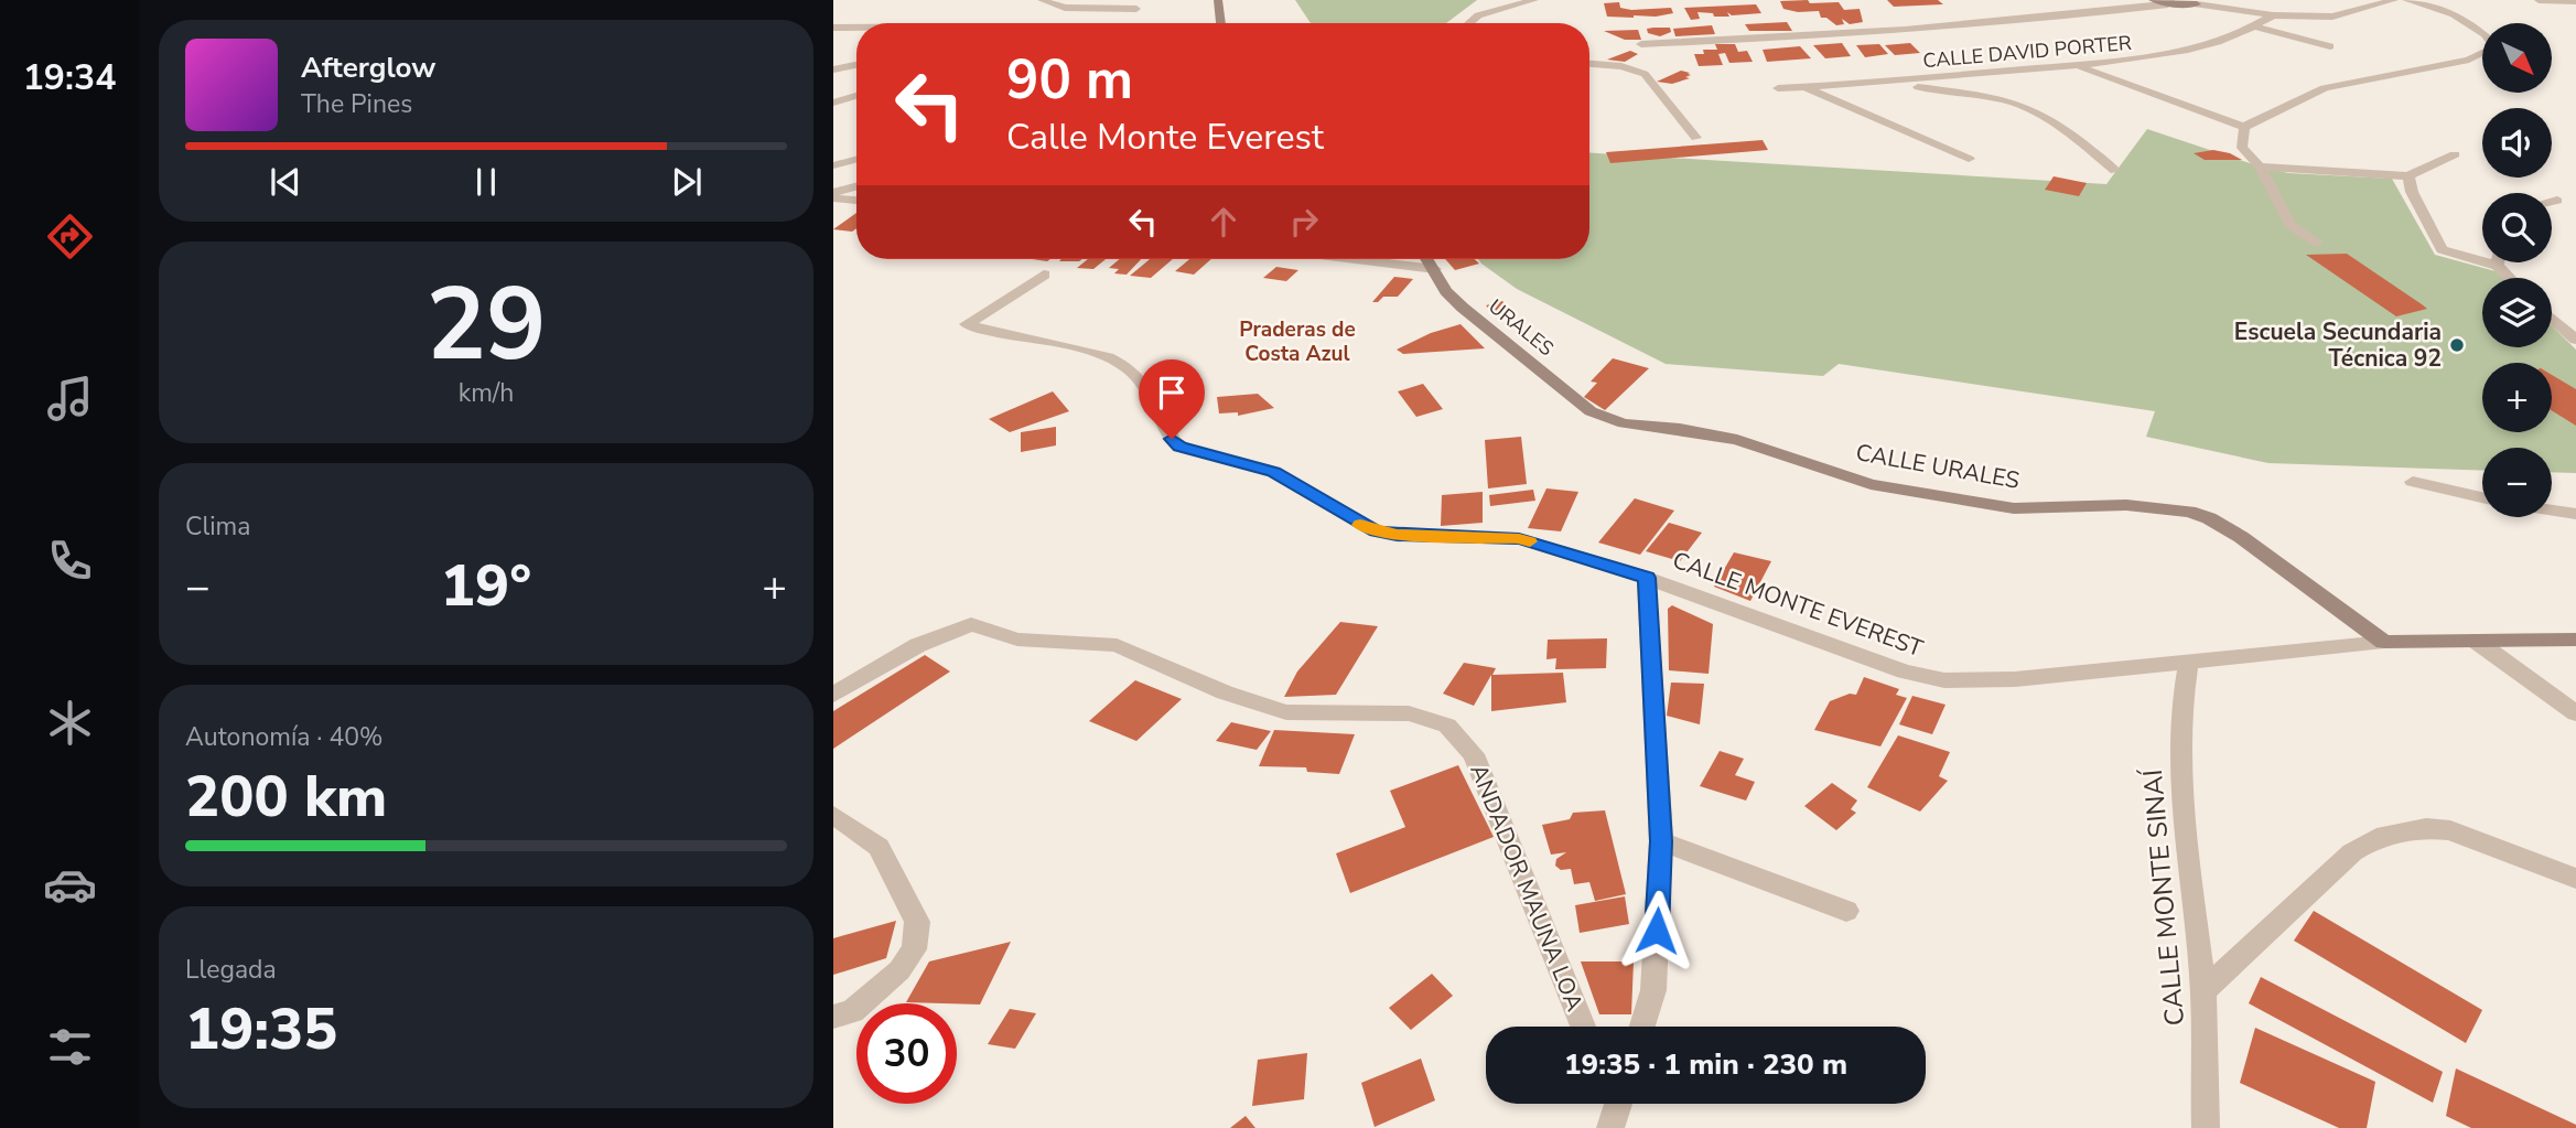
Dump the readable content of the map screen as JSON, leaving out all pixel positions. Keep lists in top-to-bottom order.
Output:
{
  "streets": {
    "street": [
      "CALLE DAVID PORTER",
      "URALES",
      "CALLE URALES",
      "CALLE MONTE EVEREST",
      "ANDADOR MAUNA LOA",
      "CALLE MONTE SINAÍ"
    ]
  },
  "crossings": [
    ["URALES", "CALLE URALES"],
    ["CALLE URALES", "CALLE MONTE EVEREST"],
    ["CALLE MONTE EVEREST", "CALLE MONTE SINAÍ"]
  ],
  "districts": ["Praderas de Costa Azul"],
  "places": ["Escuela Secundaria Técnica 92"],
  "north": "bottom right",
  "page": {
    "tabs": "19:34",
    "map_buttons": ["+", "−"],
    "turn": ["90 m", "Calle Monte Everest"],
    "song": ["Afterglow", "The Pines"],
    "tile": [
      ["29", "km/h"],
      "Clima",
      ["Autonomía · 40%", "200 km"],
      ["Llegada", "19:35"]
    ],
    "heat": ["−", "19°", "+"],
    "limit": "30",
    "trip": "19:35 · 1 min · 230 m"
  }
}
